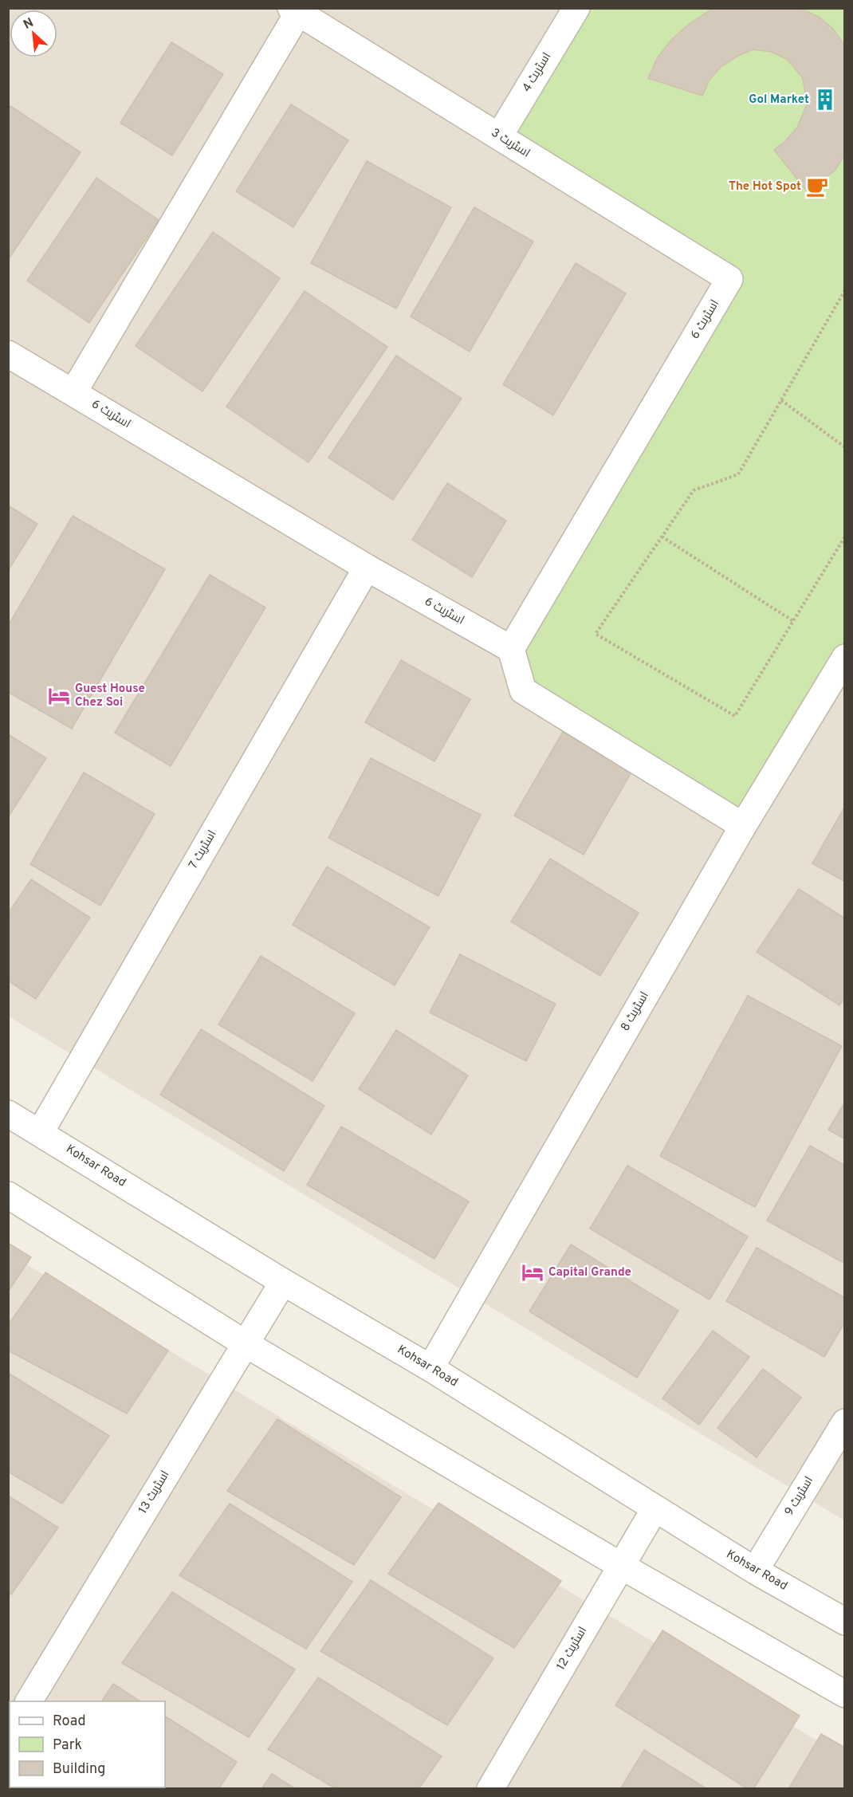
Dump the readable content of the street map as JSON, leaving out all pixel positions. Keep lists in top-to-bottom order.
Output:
{
  "streets": {
    "street": [
      "اسٹریٹ 4",
      "اسٹریٹ 3",
      "اسٹریٹ 6",
      "اسٹریٹ 7",
      "اسٹریٹ 8",
      "Kohsar Road",
      "اسٹریٹ 13",
      "اسٹریٹ 9",
      "اسٹریٹ 12"
    ]
  },
  "crossings": [
    ["اسٹریٹ 4", "اسٹریٹ 3"],
    ["اسٹریٹ 3", "اسٹریٹ 6"],
    ["اسٹریٹ 6", "اسٹریٹ 7"],
    ["اسٹریٹ 7", "Kohsar Road"],
    ["اسٹریٹ 8", "Kohsar Road"],
    ["Kohsar Road", "اسٹریٹ 13"],
    ["Kohsar Road", "اسٹریٹ 9"],
    ["Kohsar Road", "اسٹریٹ 12"]
  ],
  "places": {
    "building": ["Gol Market"],
    "cafe": ["The Hot Spot"],
    "hotel": ["Guest House Chez Soi", "Capital Grande"]
  },
  "legend": ["Road", "Park", "Building"],
  "north": "top left"
}
